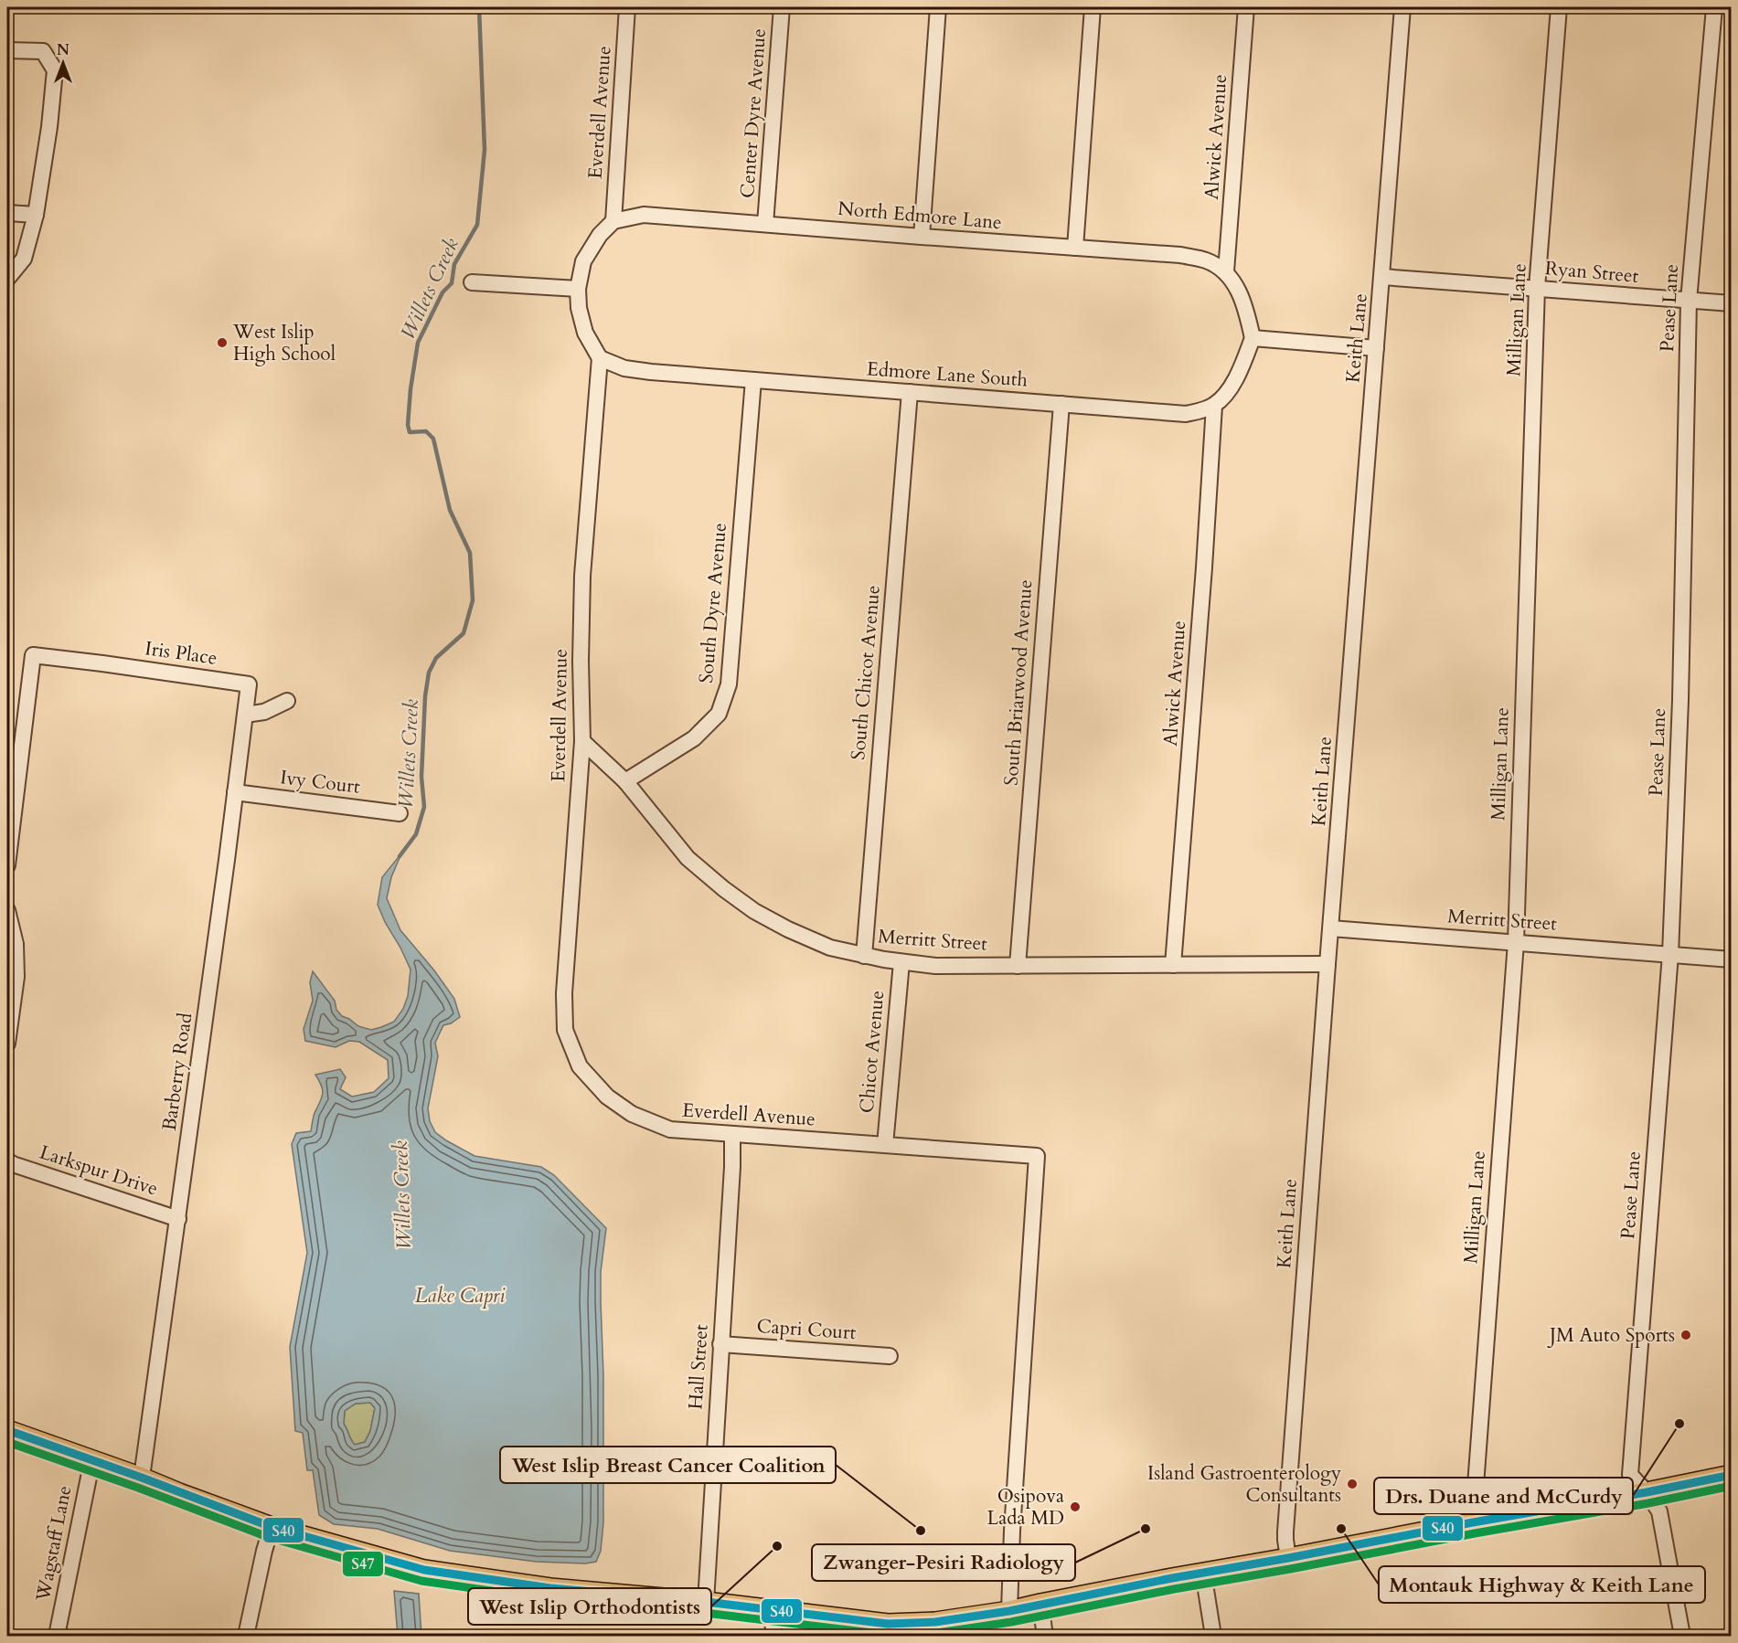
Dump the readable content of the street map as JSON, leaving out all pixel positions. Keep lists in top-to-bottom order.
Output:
{
  "streets": {
    "street": [
      "Everdell Avenue",
      "Center Dyre Avenue",
      "Alwick Avenue",
      "North Edmore Lane",
      "Ryan Street",
      "Pease Lane",
      "Milligan Lane",
      "Keith Lane",
      "Edmore Lane South",
      "South Dyre Avenue",
      "Iris Place",
      "South Chicot Avenue",
      "South Briarwood Avenue",
      "Ivy Court",
      "Merritt Street",
      "Chicot Avenue",
      "Barberry Road",
      "Larkspur Drive",
      "Capri Court",
      "Hall Street",
      "Wagstaff Lane"
    ]
  },
  "crossings": [
    ["Everdell Avenue", "North Edmore Lane"],
    ["Everdell Avenue", "Edmore Lane South"],
    ["Everdell Avenue", "Merritt Street"],
    ["Everdell Avenue", "Chicot Avenue"],
    ["Everdell Avenue", "Hall Street"],
    ["Center Dyre Avenue", "North Edmore Lane"],
    ["Alwick Avenue", "North Edmore Lane"],
    ["Alwick Avenue", "Edmore Lane South"],
    ["Alwick Avenue", "Merritt Street"],
    ["Ryan Street", "Pease Lane"],
    ["Ryan Street", "Milligan Lane"],
    ["Ryan Street", "Keith Lane"],
    ["Pease Lane", "Merritt Street"],
    ["Milligan Lane", "Merritt Street"],
    ["Keith Lane", "Merritt Street"],
    ["Edmore Lane South", "South Dyre Avenue"],
    ["Edmore Lane South", "South Chicot Avenue"],
    ["Edmore Lane South", "South Briarwood Avenue"],
    ["South Dyre Avenue", "Merritt Street"],
    ["Iris Place", "Barberry Road"],
    ["South Chicot Avenue", "Merritt Street"],
    ["South Briarwood Avenue", "Merritt Street"],
    ["Ivy Court", "Barberry Road"],
    ["Merritt Street", "Chicot Avenue"],
    ["Barberry Road", "Larkspur Drive"],
    ["Capri Court", "Hall Street"]
  ],
  "water": ["Willets Creek", "Lake Capri"],
  "places": [
    "West Islip High School",
    "JM Auto Sports",
    "Drs. Duane and McCurdy",
    "Island Gastroenterology Consultants",
    "Osipova Lada MD",
    "Zwanger-Pesiri Radiology",
    "Montauk Highway & Keith Lane",
    "West Islip Breast Cancer Coalition",
    "West Islip Orthodontists"
  ],
  "lines": ["transit line S40", "transit line S47"],
  "north": "top"
}
